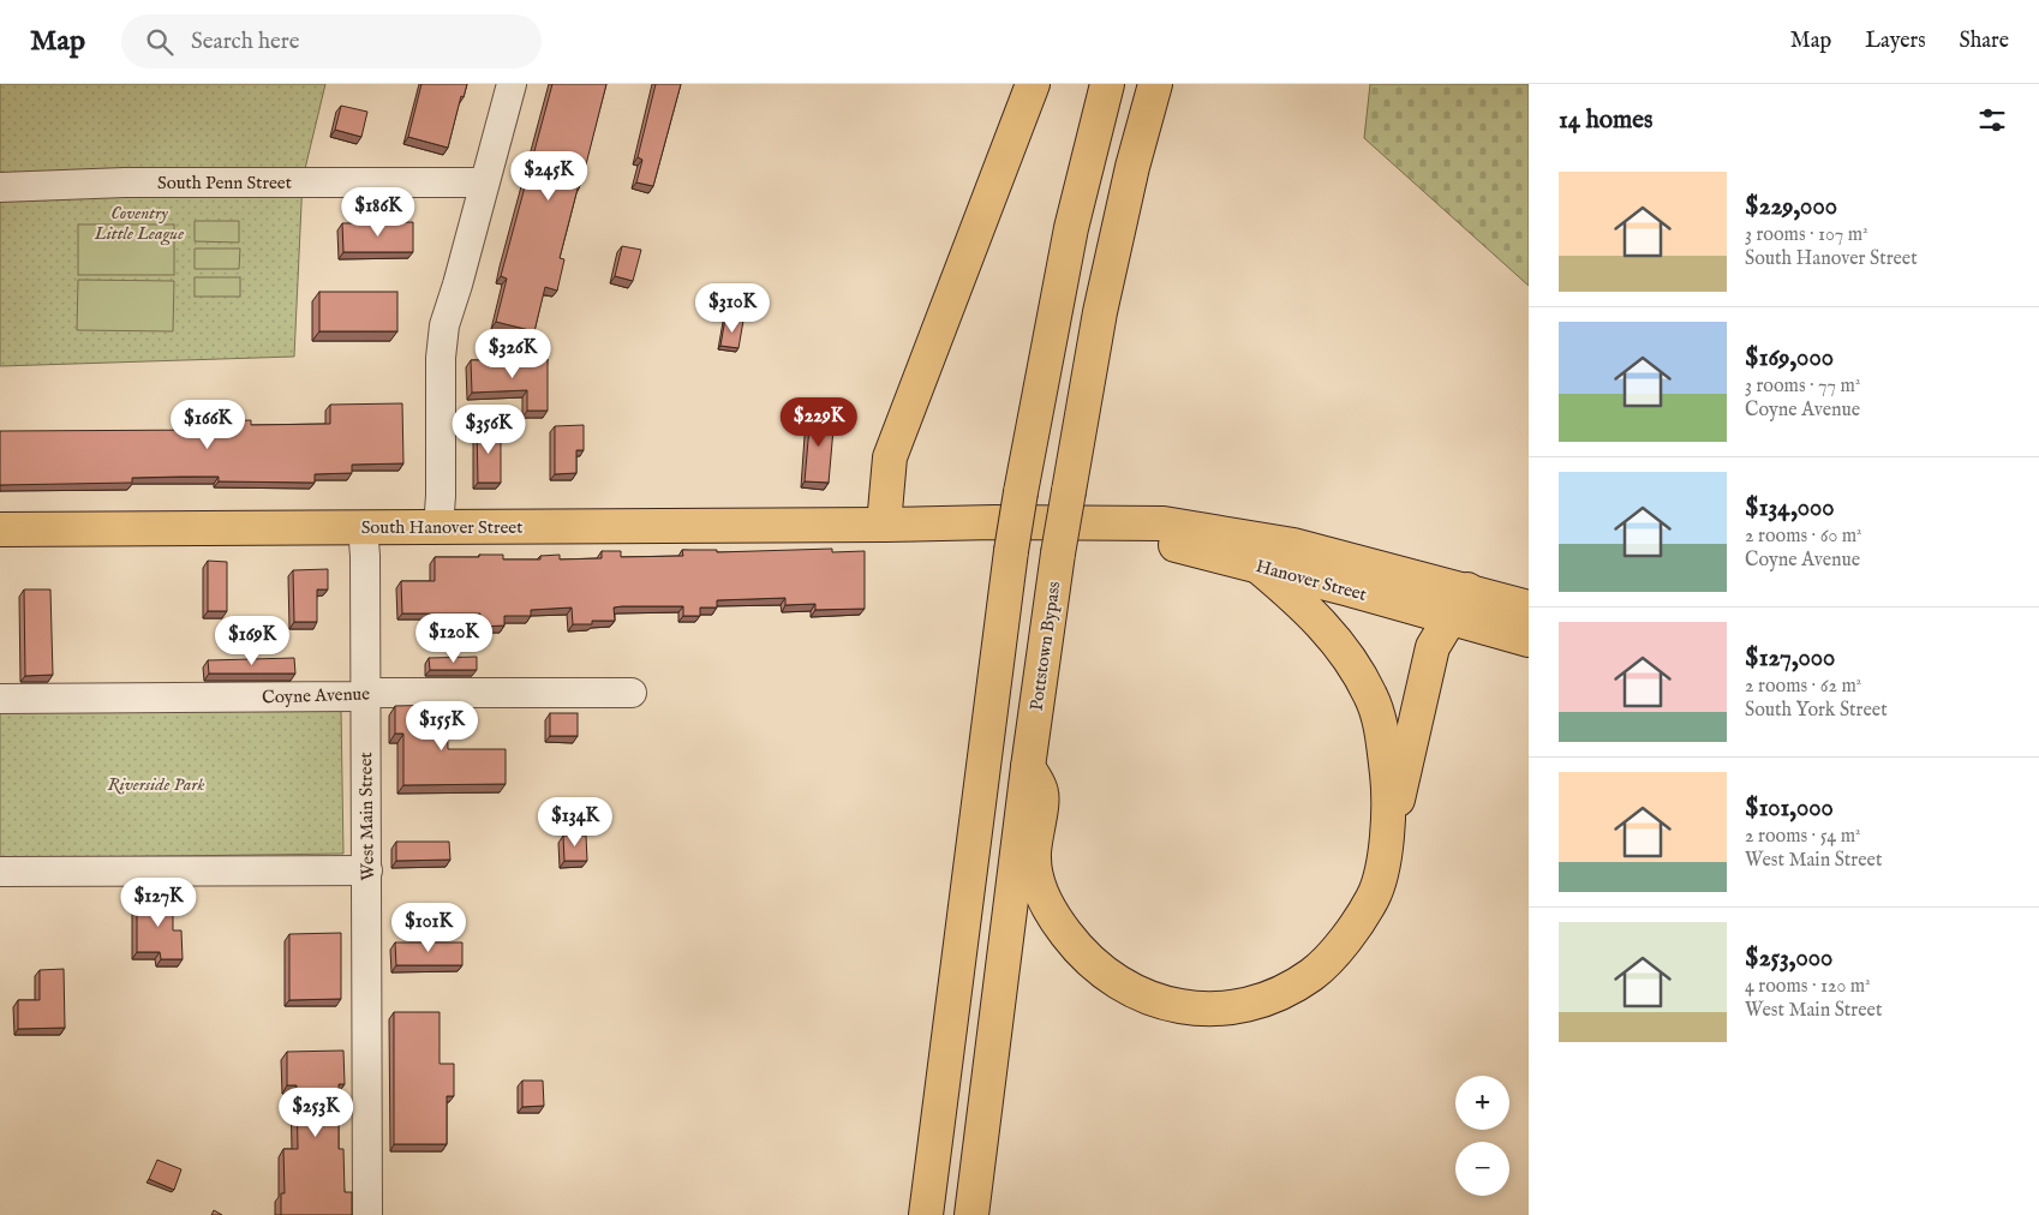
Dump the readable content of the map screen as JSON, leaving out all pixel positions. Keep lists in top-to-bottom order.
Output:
{
  "streets": {
    "main road": ["South Hanover Street", "Hanover Street", "Pottstown Bypass"],
    "street": ["South Penn Street", "Coyne Avenue", "West Main Street"]
  },
  "crossings": [
    ["South Hanover Street", "Hanover Street"],
    ["South Hanover Street", "West Main Street"],
    ["Coyne Avenue", "West Main Street"]
  ],
  "parks": ["Coventry Little League", "Riverside Park"],
  "page": {
    "header": "Map",
    "search": "Search here",
    "nav": ["Map", "Layers", "Share"],
    "heading": "14 homes",
    "price": [
      "$245K",
      "$186K",
      "$310K",
      "$326K",
      "$229K",
      "$166K",
      "$356K",
      "$120K",
      "$169K",
      "$155K",
      "$134K",
      "$127K",
      "$101K",
      "$253K"
    ],
    "list": [
      {
        "name": "$229,000",
        "note": "3 rooms · 107 m² · South Hanover Street"
      },
      {
        "name": "$169,000",
        "note": "3 rooms · 77 m² · Coyne Avenue"
      },
      {
        "name": "$134,000",
        "note": "2 rooms · 60 m² · Coyne Avenue"
      },
      {
        "name": "$127,000",
        "note": "2 rooms · 62 m² · South York Street"
      },
      {
        "name": "$101,000",
        "note": "2 rooms · 54 m² · West Main Street"
      },
      {
        "name": "$253,000",
        "note": "4 rooms · 120 m² · West Main Street"
      }
    ],
    "map_buttons": ["+", "−"]
  }
}
